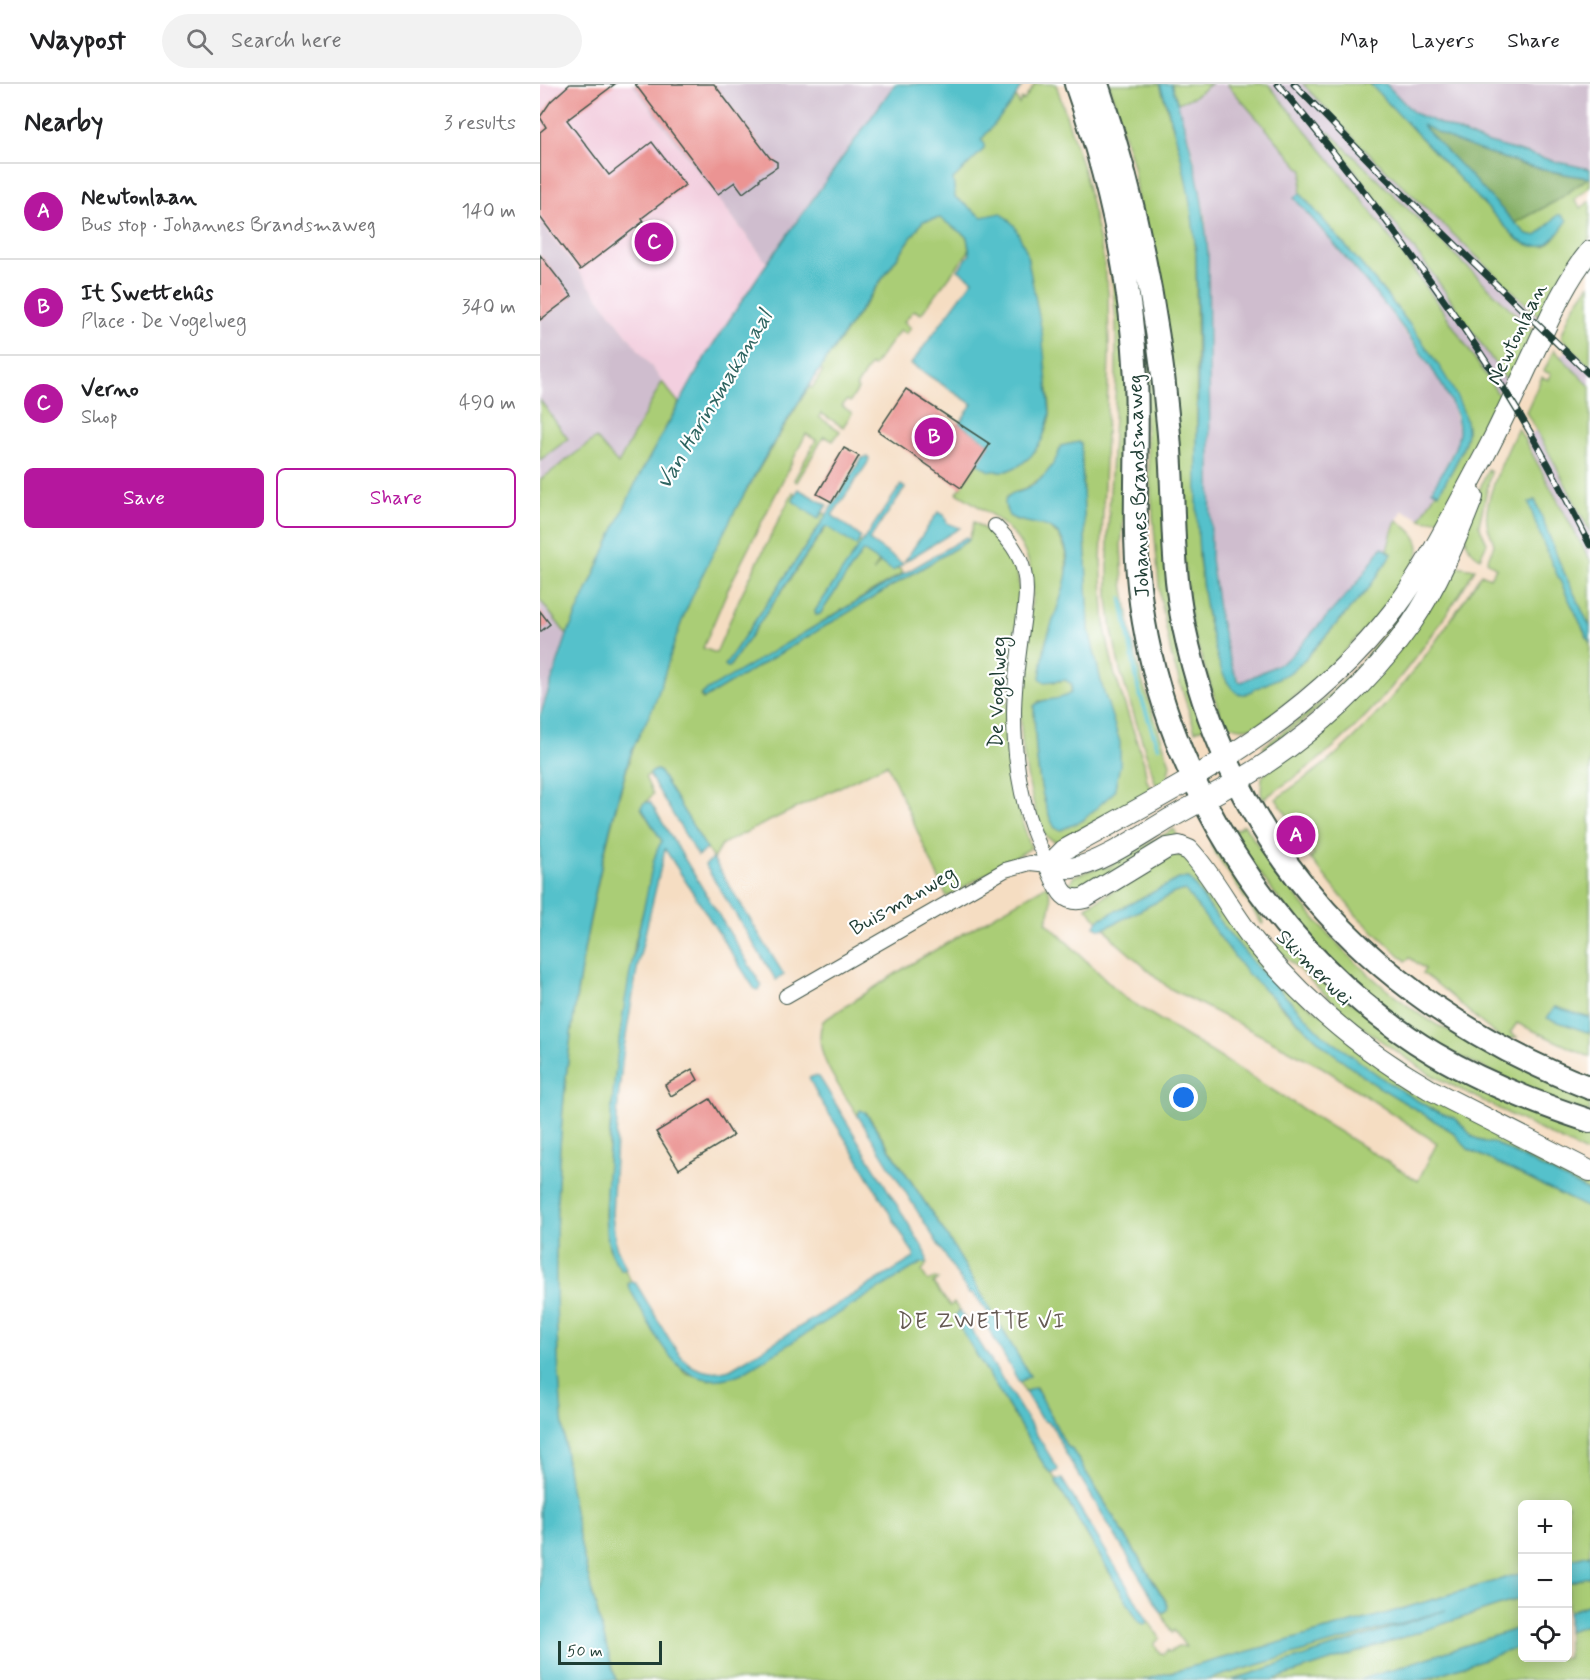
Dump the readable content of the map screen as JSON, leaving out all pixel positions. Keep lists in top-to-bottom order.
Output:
{
  "streets": {
    "main road": ["Johannes Brandsmaweg"],
    "street": [
      "Newtonlaan",
      "De Vogelweg",
      "Buismanweg",
      "Skimerwei"
    ]
  },
  "crossings": [
    ["Newtonlaan", "Johannes Brandsmaweg"],
    ["Newtonlaan", "Buismanweg"],
    ["Johannes Brandsmaweg", "Buismanweg"],
    ["De Vogelweg", "Buismanweg"],
    ["De Vogelweg", "Skimerwei"],
    ["Buismanweg", "Skimerwei"]
  ],
  "districts": ["DE ZWETTE VI"],
  "water": ["Van Harinxmakanaal"],
  "scale_bar": "50 m",
  "page": {
    "header": "Waypost",
    "search": "Search here",
    "nav": ["Map", "Layers", "Share"],
    "heading": ["Nearby", "3 results"],
    "list": [
      {
        "mark": "A",
        "name": "Newtonlaan",
        "note": "Bus stop · Johannes Brandsmaweg",
        "value": "140 m"
      },
      {
        "mark": "B",
        "name": "It Swettehûs",
        "note": "Place · De Vogelweg",
        "value": "340 m"
      },
      {
        "mark": "C",
        "name": "Verno",
        "note": "Shop",
        "value": "490 m"
      }
    ],
    "pins": ["C", "B", "A"],
    "buttons": ["Save", "Share"],
    "map_buttons": ["+", "−"],
    "scale": "50 m"
  }
}
